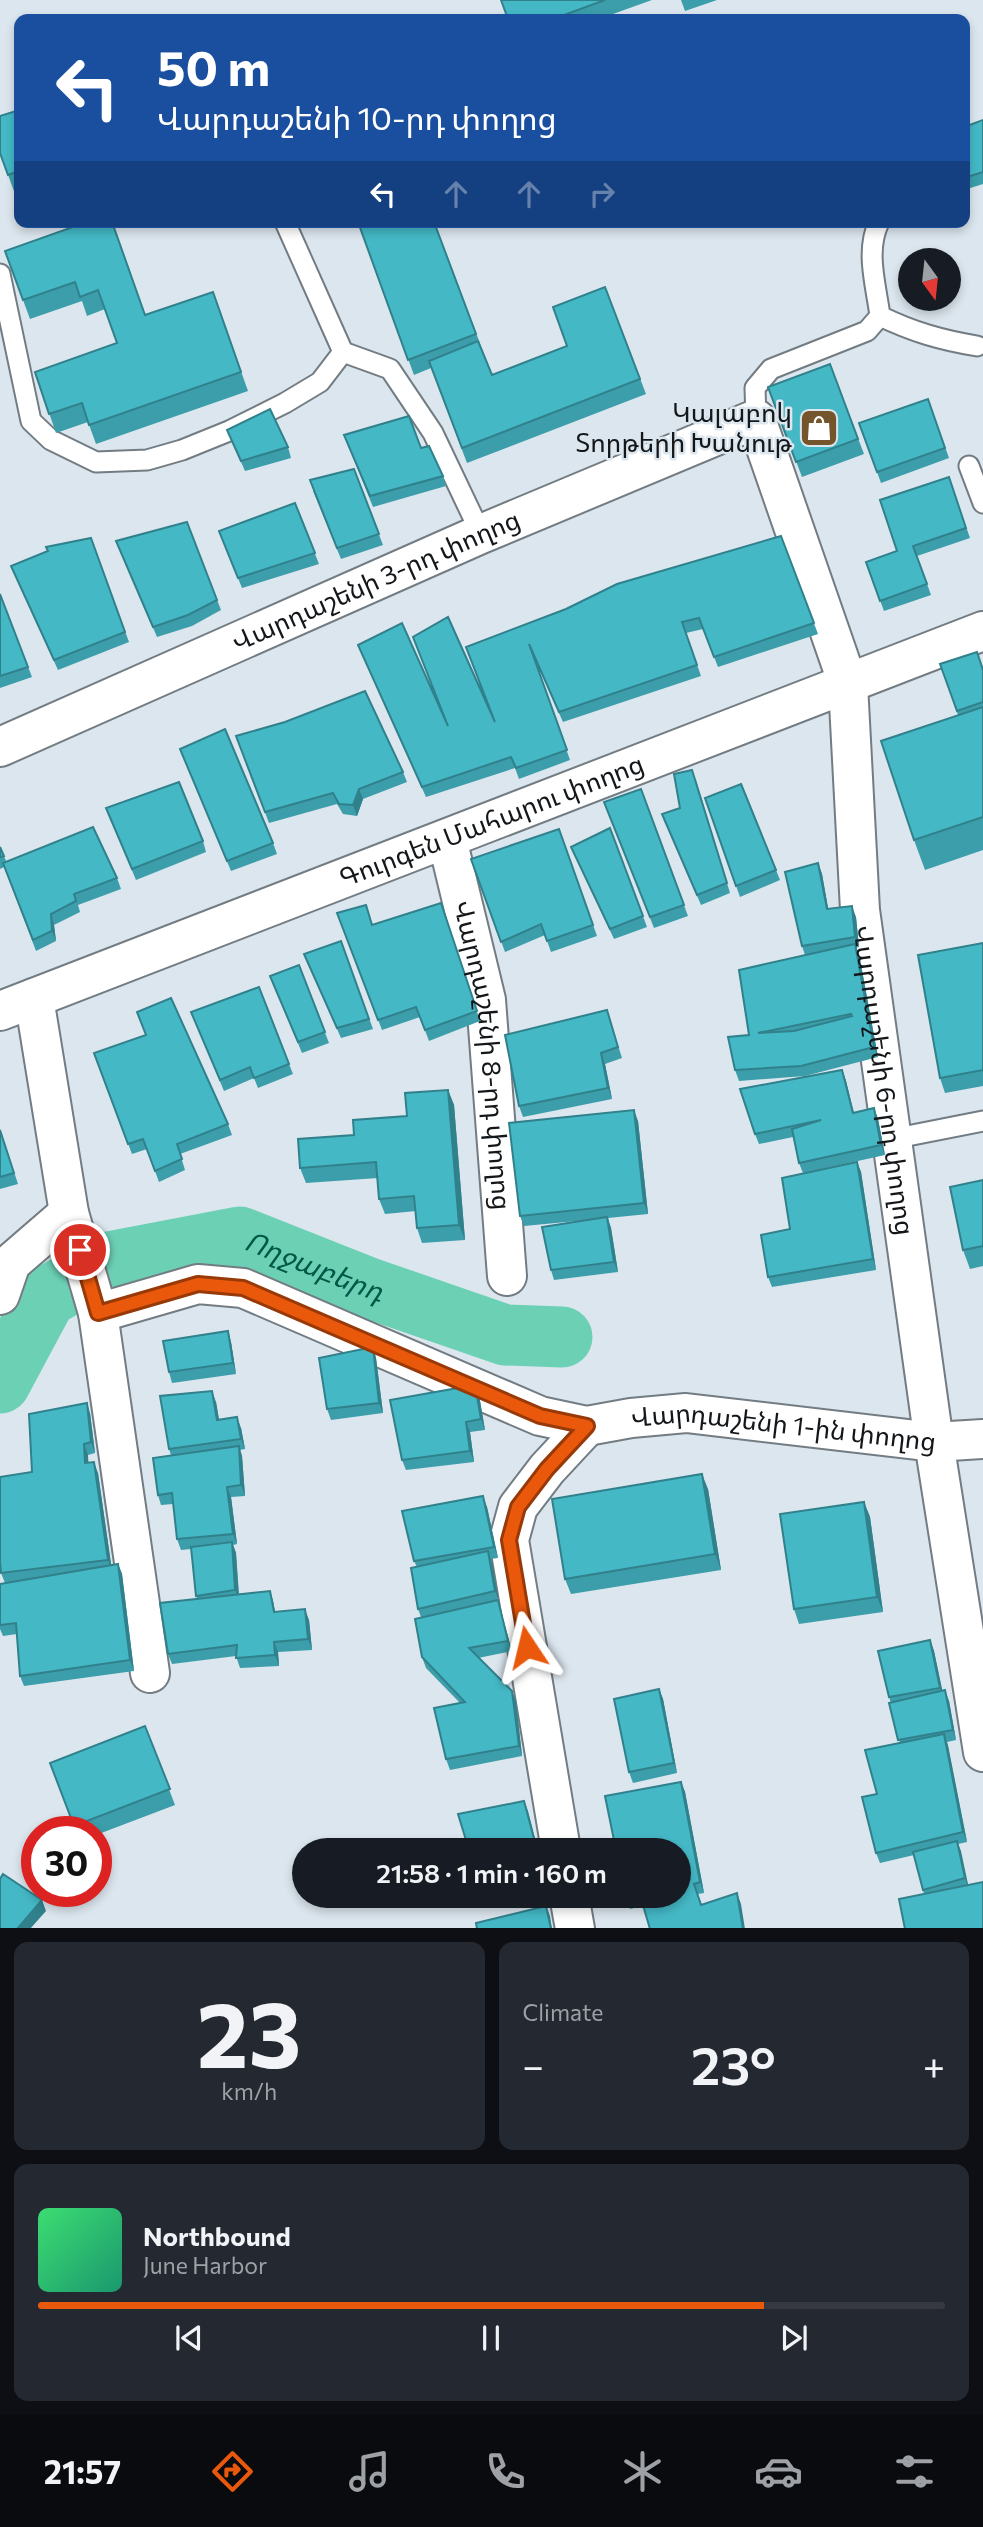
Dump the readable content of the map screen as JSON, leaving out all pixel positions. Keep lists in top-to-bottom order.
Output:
{
  "streets": {
    "street": [
      "Վարդաշենի 3-րդ փողոց",
      "Գուրգեն Մահարու փողոց",
      "Վարդաշենի 8-րդ փողոց",
      "Վարդաշենի 6-րդ փողոց",
      "Վարդաշենի 1-ին փողոց"
    ]
  },
  "crossings": [
    ["Վարդաշենի 3-րդ փողոց", "Վարդաշենի 6-րդ փողոց"],
    ["Գուրգեն Մահարու փողոց", "Վարդաշենի 8-րդ փողոց"],
    ["Գուրգեն Մահարու փողոց", "Վարդաշենի 6-րդ փողոց"],
    ["Վարդաշենի 6-րդ փողոց", "Վարդաշենի 1-ին փողոց"]
  ],
  "water": ["Ողջաբերդ"],
  "places": {
    "shop": ["Կալաբոկ Տորթերի Խանութ"]
  },
  "north": "bottom",
  "page": {
    "turn": ["50 m", "Վարդաշենի 10-րդ փողոց"],
    "limit": "30",
    "trip": "21:58 · 1 min · 160 m",
    "tile": [
      ["23", "km/h"],
      "Climate"
    ],
    "heat": ["−", "23°", "+"],
    "song": ["Northbound", "June Harbor"],
    "tabs": "21:57"
  }
}
